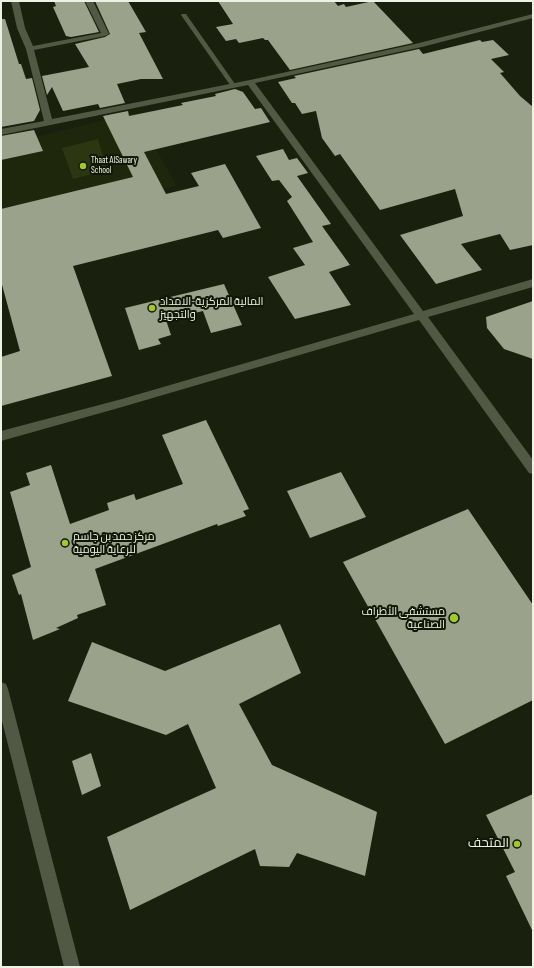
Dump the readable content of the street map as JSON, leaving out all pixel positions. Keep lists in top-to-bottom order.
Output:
{
  "places": [
    "Thaat AlSawary School",
    "المالية المركزية-الامداد والتجهيز",
    "مركز حمد بن جاسم للرعاية اليومية",
    "مستشفى الأطراف الصناعية",
    "المتحف"
  ]
}
